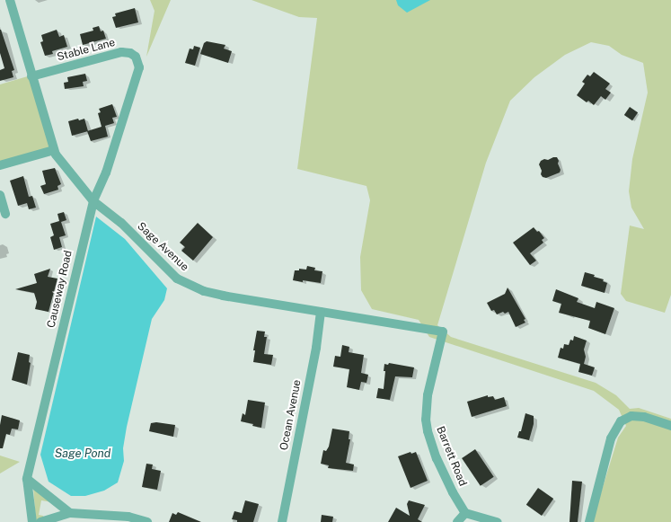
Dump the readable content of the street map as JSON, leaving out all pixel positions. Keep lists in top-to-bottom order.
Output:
{
  "streets": {
    "street": [
      "Stable Lane",
      "Sage Avenue",
      "Causeway Road",
      "Ocean Avenue",
      "Barrett Road"
    ]
  },
  "crossings": [
    ["Stable Lane", "Sage Avenue"],
    ["Stable Lane", "Causeway Road"],
    ["Sage Avenue", "Causeway Road"],
    ["Sage Avenue", "Ocean Avenue"],
    ["Sage Avenue", "Barrett Road"]
  ],
  "water": ["Sage Pond"]
}
